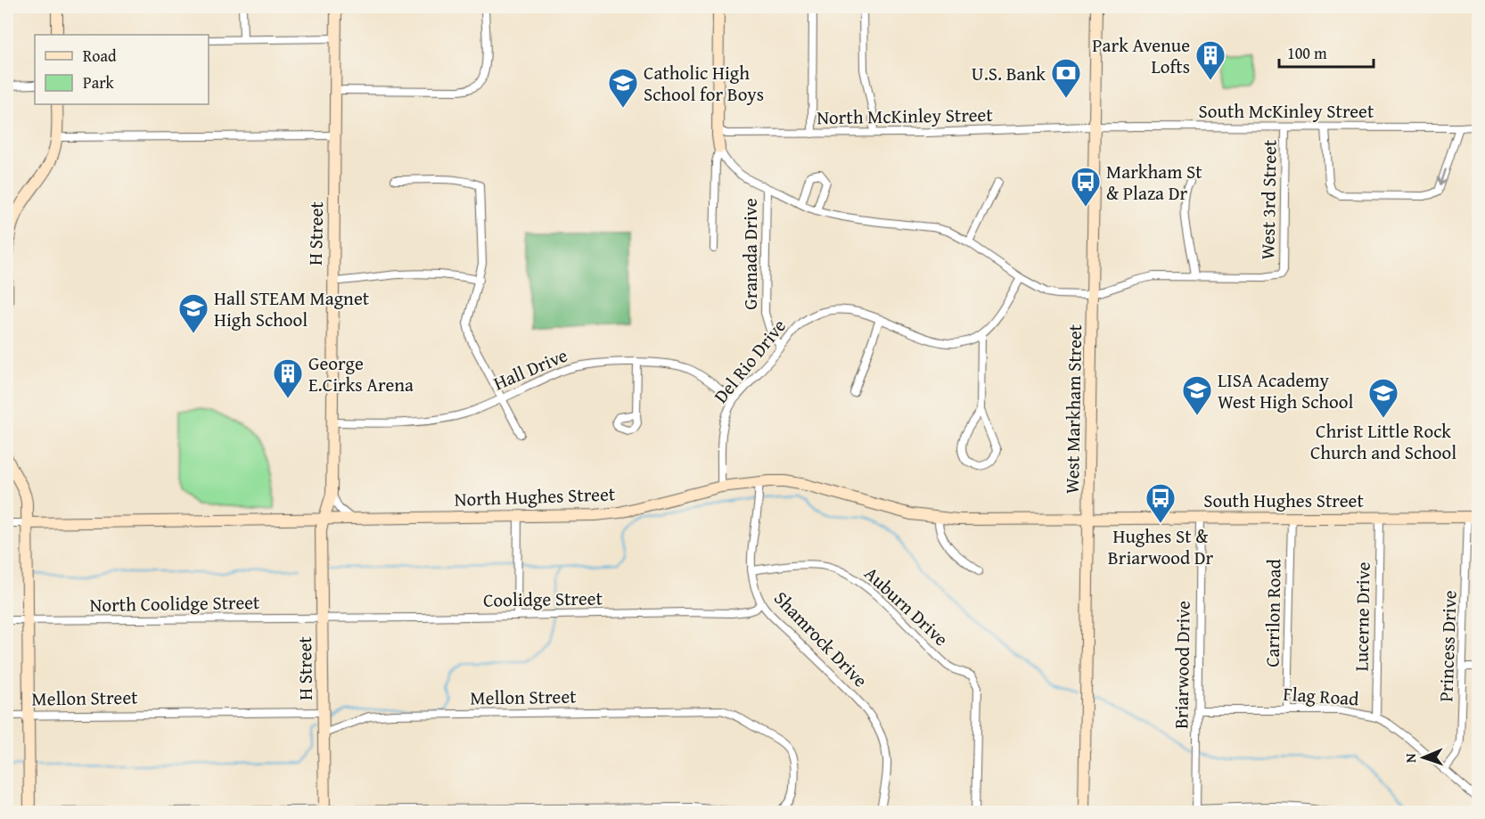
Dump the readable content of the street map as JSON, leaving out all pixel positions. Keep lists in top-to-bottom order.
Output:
{
  "streets": {
    "street": [
      "South McKinley Street",
      "North McKinley Street",
      "West 3rd Street",
      "H Street",
      "Granada Drive",
      "Del Rio Drive",
      "Hall Drive",
      "West Markham Street",
      "North Hughes Street",
      "South Hughes Street",
      "Coolidge Street",
      "North Coolidge Street",
      "Auburn Drive",
      "Carrilon Road",
      "Lucerne Drive",
      "Shamrock Drive",
      "Princess Drive",
      "Briarwood Drive",
      "Flag Road",
      "Mellon Street"
    ]
  },
  "crossings": [
    ["South McKinley Street", "North McKinley Street"],
    ["South McKinley Street", "West 3rd Street"],
    ["South McKinley Street", "West Markham Street"],
    ["North McKinley Street", "West Markham Street"],
    ["H Street", "Hall Drive"],
    ["H Street", "North Hughes Street"],
    ["H Street", "Coolidge Street"],
    ["H Street", "North Coolidge Street"],
    ["H Street", "Mellon Street"],
    ["Granada Drive", "Del Rio Drive"],
    ["Del Rio Drive", "Hall Drive"],
    ["Del Rio Drive", "North Hughes Street"],
    ["West Markham Street", "North Hughes Street"],
    ["West Markham Street", "South Hughes Street"],
    ["North Hughes Street", "South Hughes Street"],
    ["North Hughes Street", "Shamrock Drive"],
    ["South Hughes Street", "Carrilon Road"],
    ["South Hughes Street", "Lucerne Drive"],
    ["South Hughes Street", "Princess Drive"],
    ["South Hughes Street", "Briarwood Drive"],
    ["Coolidge Street", "North Coolidge Street"],
    ["Coolidge Street", "Shamrock Drive"],
    ["Auburn Drive", "Shamrock Drive"],
    ["Carrilon Road", "Flag Road"],
    ["Lucerne Drive", "Flag Road"],
    ["Princess Drive", "Flag Road"],
    ["Briarwood Drive", "Flag Road"]
  ],
  "places": {
    "building": ["Park Avenue Lofts", "George E.Cirks Arena"],
    "bank": ["U.S. Bank"],
    "school or university": [
      "Catholic High School for Boys",
      "Hall STEAM Magnet High School",
      "LISA Academy West High School",
      "Christ Little Rock Church and School"
    ],
    "bus stop": ["Markham St & Plaza Dr", "Hughes St & Briarwood Dr"]
  },
  "legend": ["Road", "Park"],
  "scale_bar": "100 m",
  "north": "left"
}
